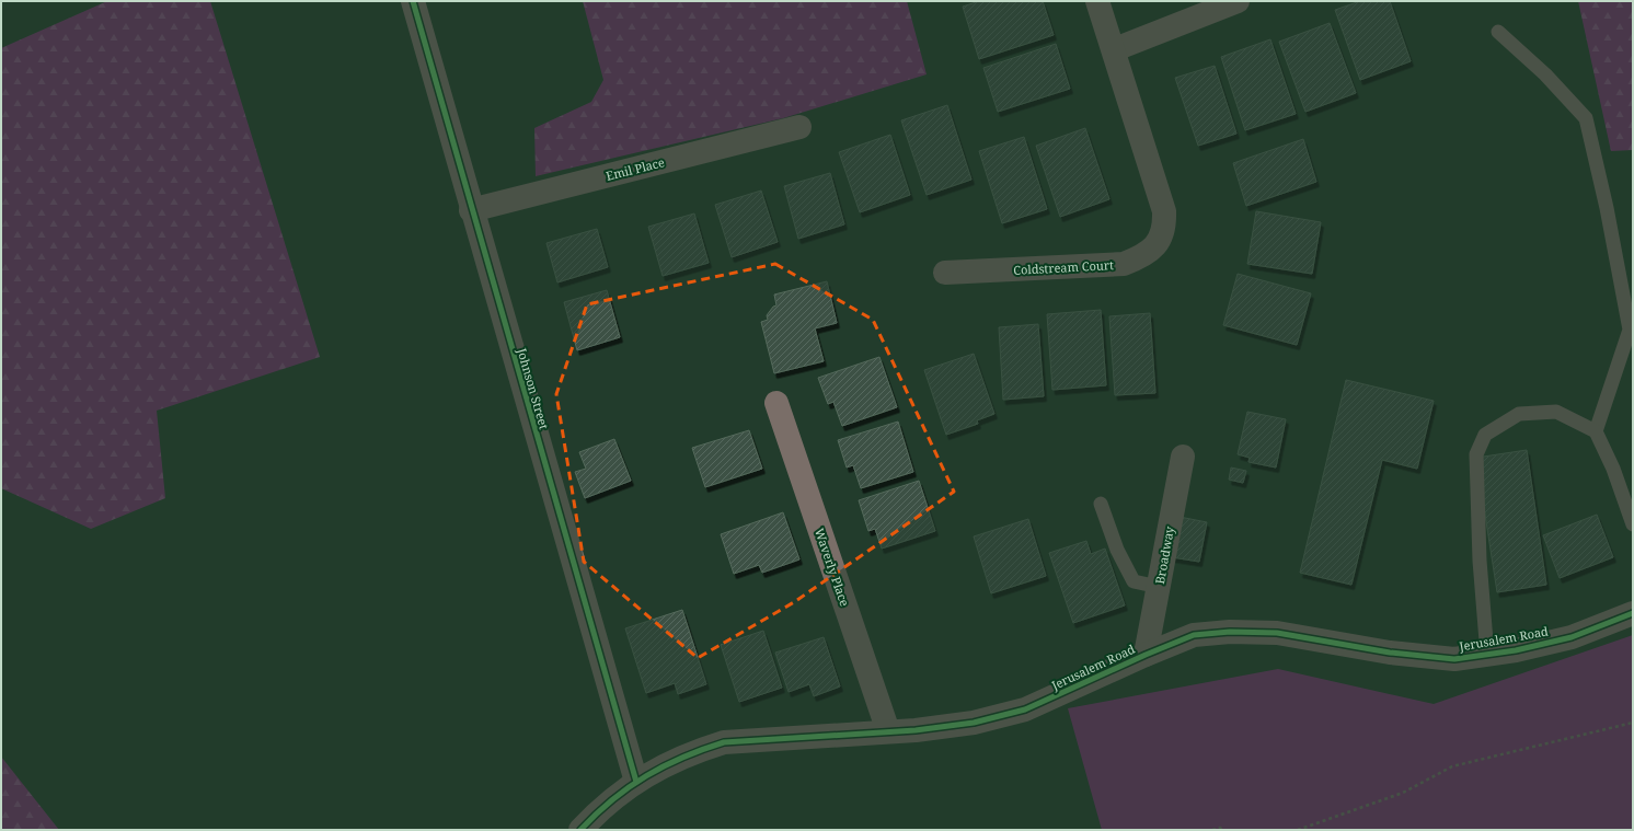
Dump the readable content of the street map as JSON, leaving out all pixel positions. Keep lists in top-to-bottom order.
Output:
{
  "streets": {
    "street": [
      "Emil Place",
      "Coldstream Court",
      "Johnson Street",
      "Broadway",
      "Waverly Place",
      "Jerusalem Road"
    ]
  },
  "crossings": [
    ["Emil Place", "Johnson Street"],
    ["Johnson Street", "Jerusalem Road"],
    ["Broadway", "Jerusalem Road"],
    ["Waverly Place", "Jerusalem Road"]
  ]
}
